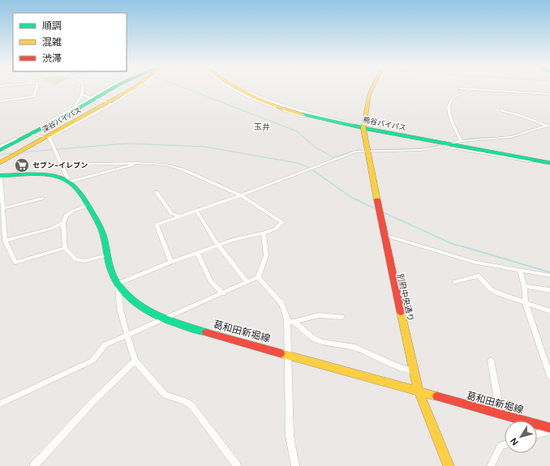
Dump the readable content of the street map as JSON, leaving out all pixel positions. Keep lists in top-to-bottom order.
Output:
{
  "streets": {
    "main road": [
      "深谷バイパス",
      "熊谷バイパス",
      "別府中央通り",
      "葛和田新堀線"
    ]
  },
  "crossings": [
    ["熊谷バイパス", "別府中央通り"],
    ["別府中央通り", "葛和田新堀線"]
  ],
  "districts": ["玉井"],
  "places": {
    "supermarket": ["セブン-イレブン"]
  },
  "legend": ["順調", "混雑", "渋滞"],
  "north": "bottom left"
}
